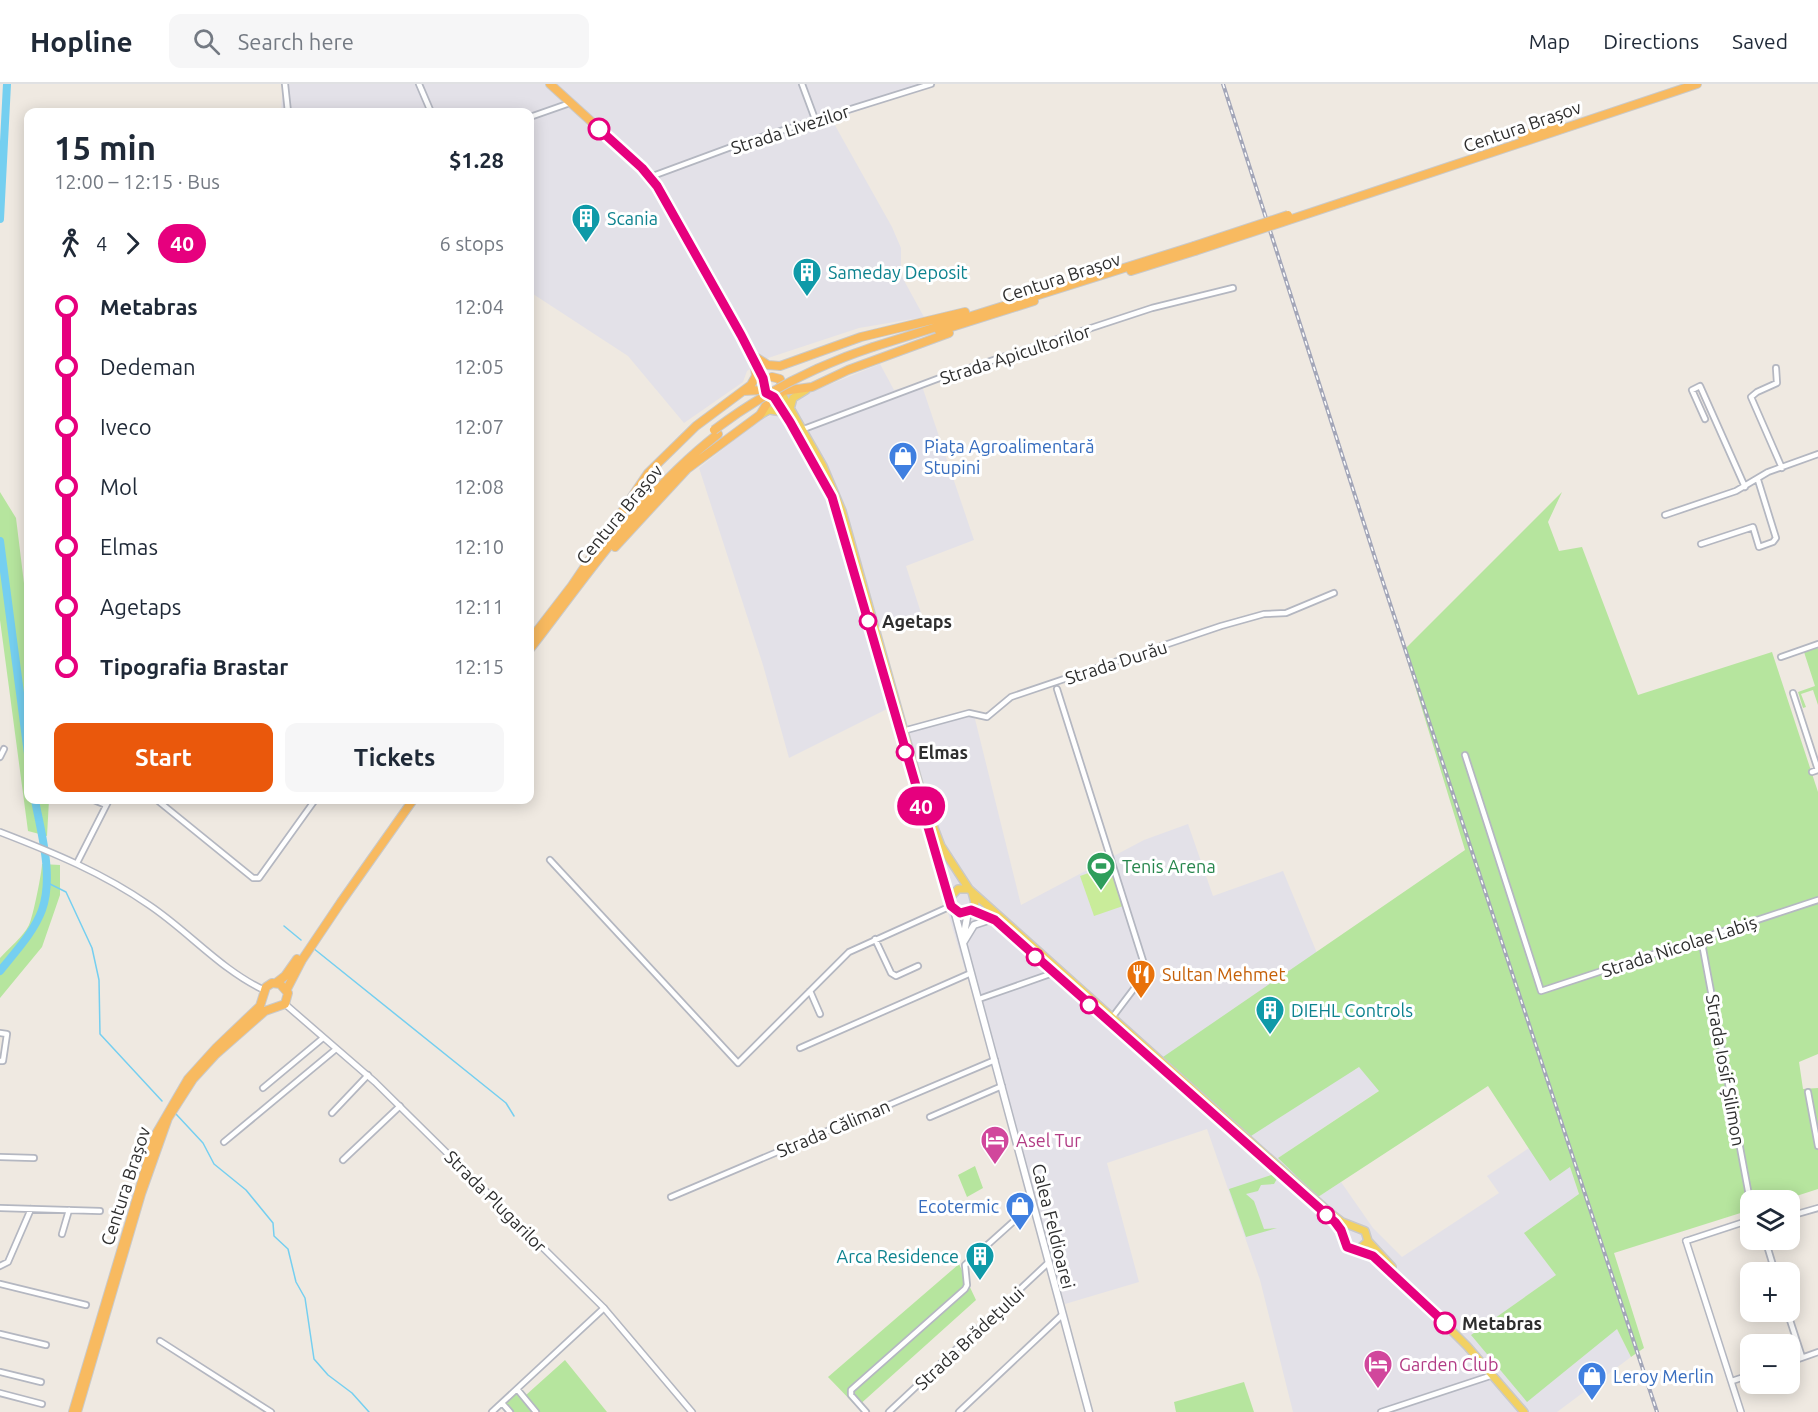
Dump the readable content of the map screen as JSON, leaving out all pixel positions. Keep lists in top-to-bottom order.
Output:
{
  "streets": {
    "highway": ["Centura Brașov"],
    "main road": ["Calea Feldioarei"],
    "street": [
      "Strada Livezilor",
      "Strada Apicultorilor",
      "Strada Durău",
      "Strada Nicolae Labiș",
      "Strada Iosif Șilimon",
      "Strada Căliman",
      "Strada Plugarilor",
      "Strada Brădețului"
    ]
  },
  "crossings": [
    ["Centura Brașov", "Strada Plugarilor"],
    ["Strada Apicultorilor", "Calea Feldioarei"],
    ["Strada Durău", "Calea Feldioarei"],
    ["Strada Nicolae Labiș", "Strada Iosif Șilimon"],
    ["Strada Căliman", "Calea Feldioarei"],
    ["Calea Feldioarei", "Strada Brădețului"]
  ],
  "places": {
    "building": [
      "Scania",
      "Sameday Deposit",
      "DIEHL Controls",
      "Arca Residence"
    ],
    "shop": ["Piața Agroalimentară Stupini", "Ecotermic", "Leroy Merlin"],
    "other": ["Agetaps", "Elmas", "Metabras"],
    "sports": ["Tenis Arena"],
    "restaurant": ["Sultan Mehmet"],
    "hotel": ["Asel Tur", "Garden Club"]
  },
  "lines": ["bus line 40"],
  "page": {
    "header": "Hopline",
    "search": "Search here",
    "nav": ["Map", "Directions", "Saved"],
    "on_map": "40",
    "heading": ["15 min", "12:00 – 12:15 · Bus", "$1.28"],
    "legs": ["4", "40", "6 stops"],
    "list": [
      {
        "name": "Metabras",
        "value": "12:04"
      },
      {
        "name": "Dedeman",
        "value": "12:05"
      },
      {
        "name": "Iveco",
        "value": "12:07"
      },
      {
        "name": "Mol",
        "value": "12:08"
      },
      {
        "name": "Elmas",
        "value": "12:10"
      },
      {
        "name": "Agetaps",
        "value": "12:11"
      },
      {
        "name": "Tipografia Brastar",
        "value": "12:15"
      }
    ],
    "buttons": ["Start", "Tickets"],
    "map_buttons": ["+", "−"]
  }
}
